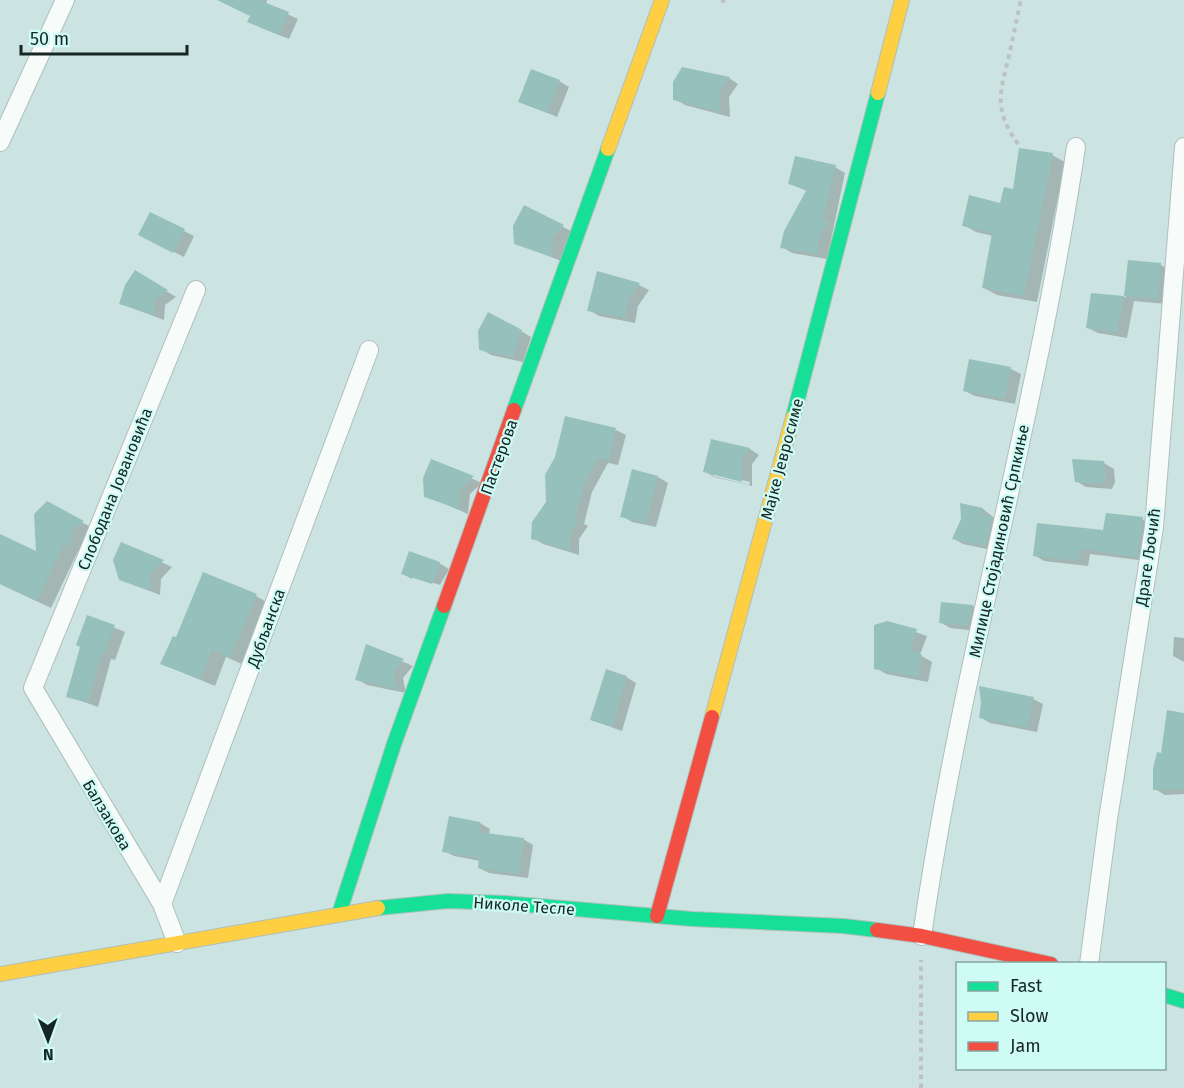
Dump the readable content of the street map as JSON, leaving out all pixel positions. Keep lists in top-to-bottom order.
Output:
{
  "streets": {
    "street": [
      "Пастерова",
      "Мајке Јевросиме",
      "Слободана Јовановића",
      "Милице Стојадиновић Српкиње",
      "Драге Љочић",
      "Дубљанска",
      "Балзакова",
      "Николе Тесле"
    ]
  },
  "crossings": [
    ["Пастерова", "Николе Тесле"],
    ["Мајке Јевросиме", "Николе Тесле"],
    ["Слободана Јовановића", "Балзакова"],
    ["Милице Стојадиновић Српкиње", "Николе Тесле"],
    ["Дубљанска", "Балзакова"],
    ["Балзакова", "Николе Тесле"]
  ],
  "legend": ["Fast", "Slow", "Jam"],
  "scale_bar": "50 m",
  "north": "bottom"
}
